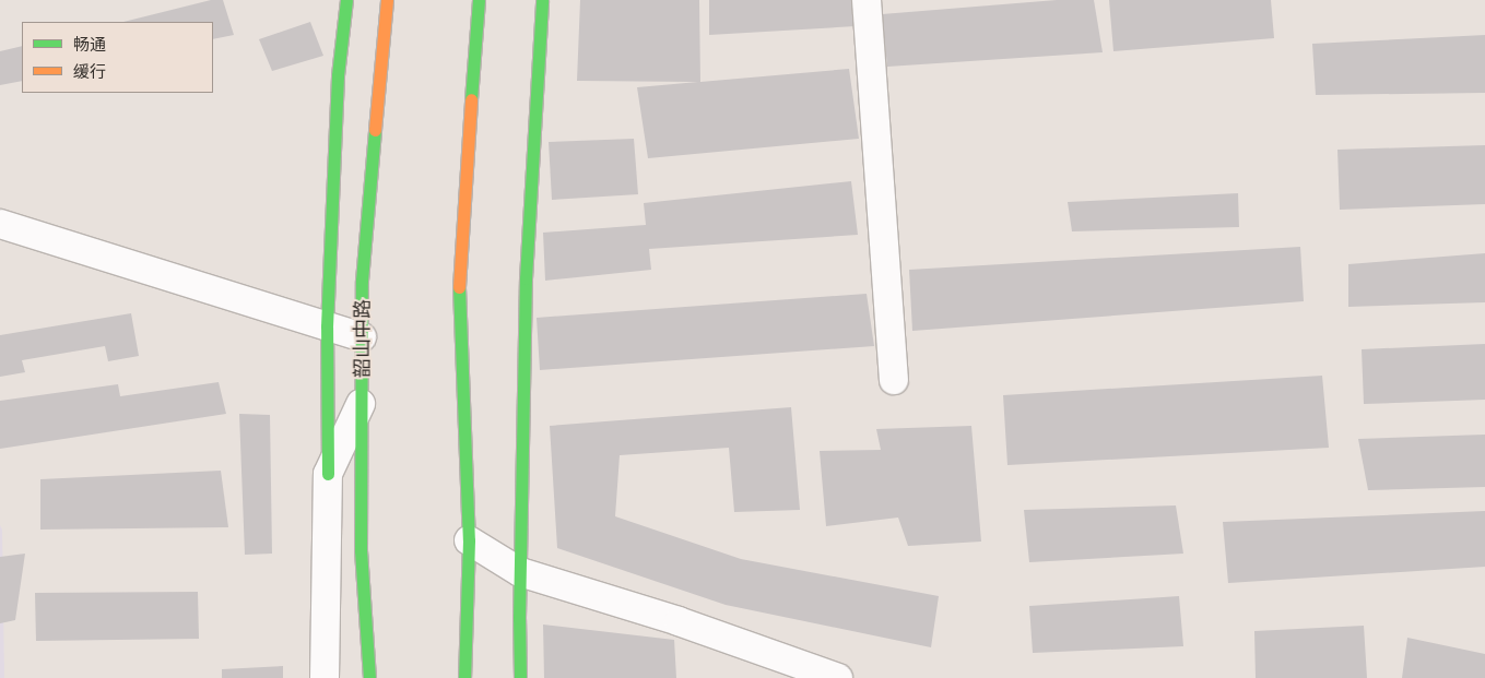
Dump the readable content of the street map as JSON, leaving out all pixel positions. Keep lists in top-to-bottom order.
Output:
{
  "streets": {
    "main road": ["韶山中路"]
  },
  "legend": ["畅通", "缓行"]
}
